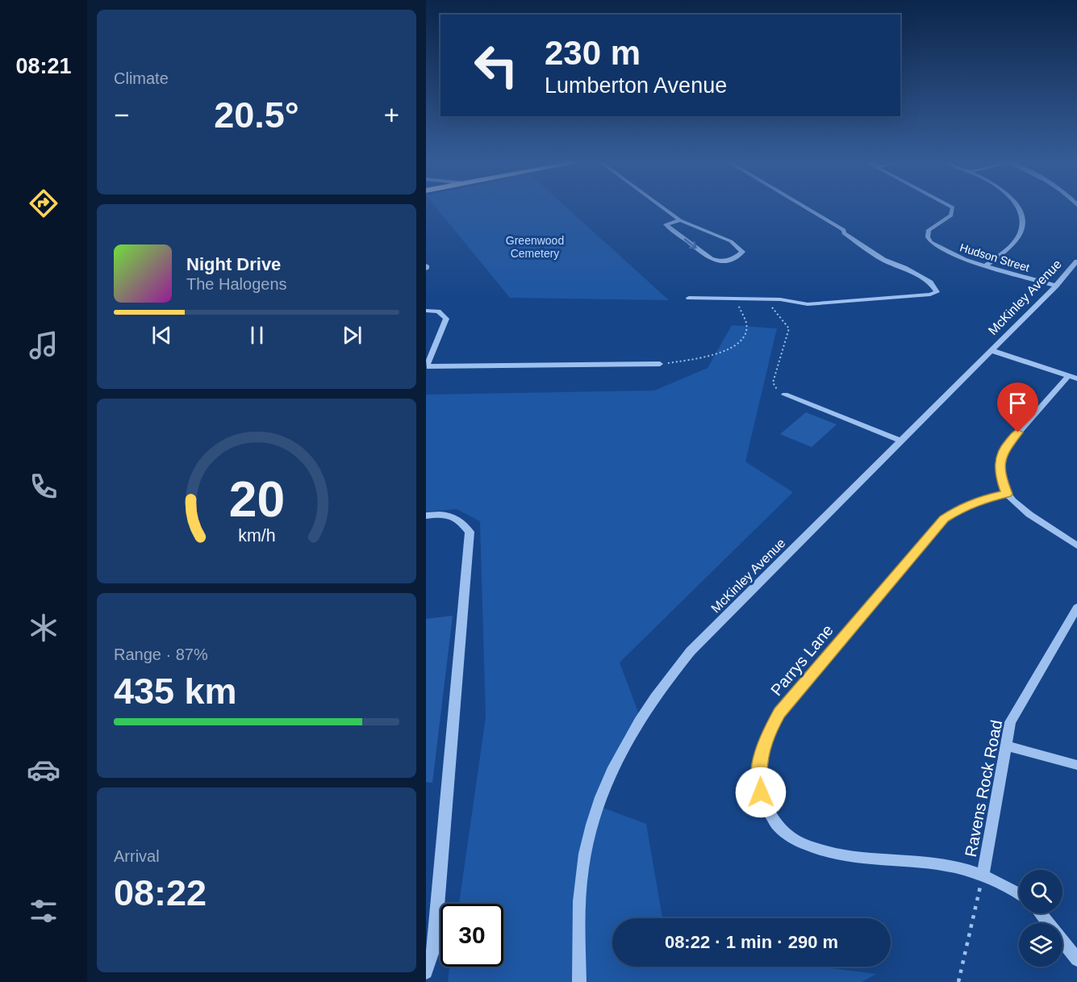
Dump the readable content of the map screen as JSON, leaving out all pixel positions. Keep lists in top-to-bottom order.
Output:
{
  "streets": {
    "street": [
      "Hudson Street",
      "McKinley Avenue",
      "Parrys Lane",
      "Ravens Rock Road"
    ]
  },
  "crossings": [
    ["Hudson Street", "McKinley Avenue"],
    ["Parrys Lane", "Ravens Rock Road"]
  ],
  "parks": ["Greenwood Cemetery"],
  "page": {
    "tabs": "08:21",
    "tile": [
      "Climate",
      ["Range · 87%", "435 km"],
      ["Arrival", "08:22"]
    ],
    "turn": ["230 m", "Lumberton Avenue"],
    "heat": ["−", "20.5°", "+"],
    "song": ["Night Drive", "The Halogens"],
    "limit": "30",
    "trip": "08:22 · 1 min · 290 m",
    "gauge": ["20", "km/h"]
  }
}
